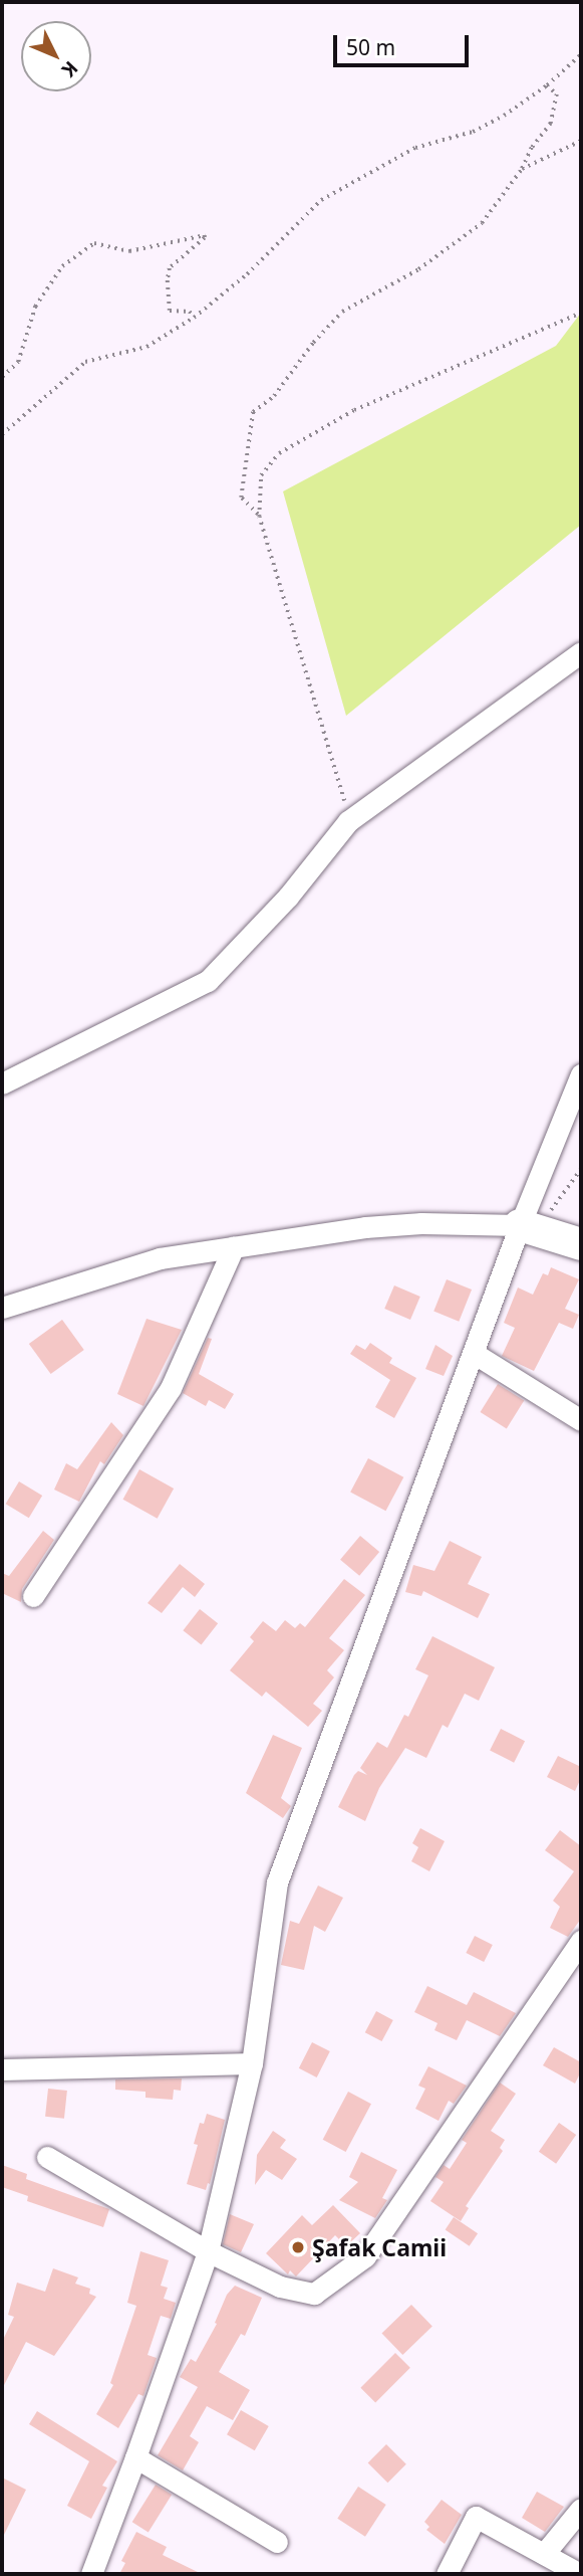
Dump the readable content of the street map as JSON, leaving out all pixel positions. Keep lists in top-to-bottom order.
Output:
{
  "places": ["Şafak Camii"],
  "scale_bar": "50 m",
  "north": "bottom right"
}
